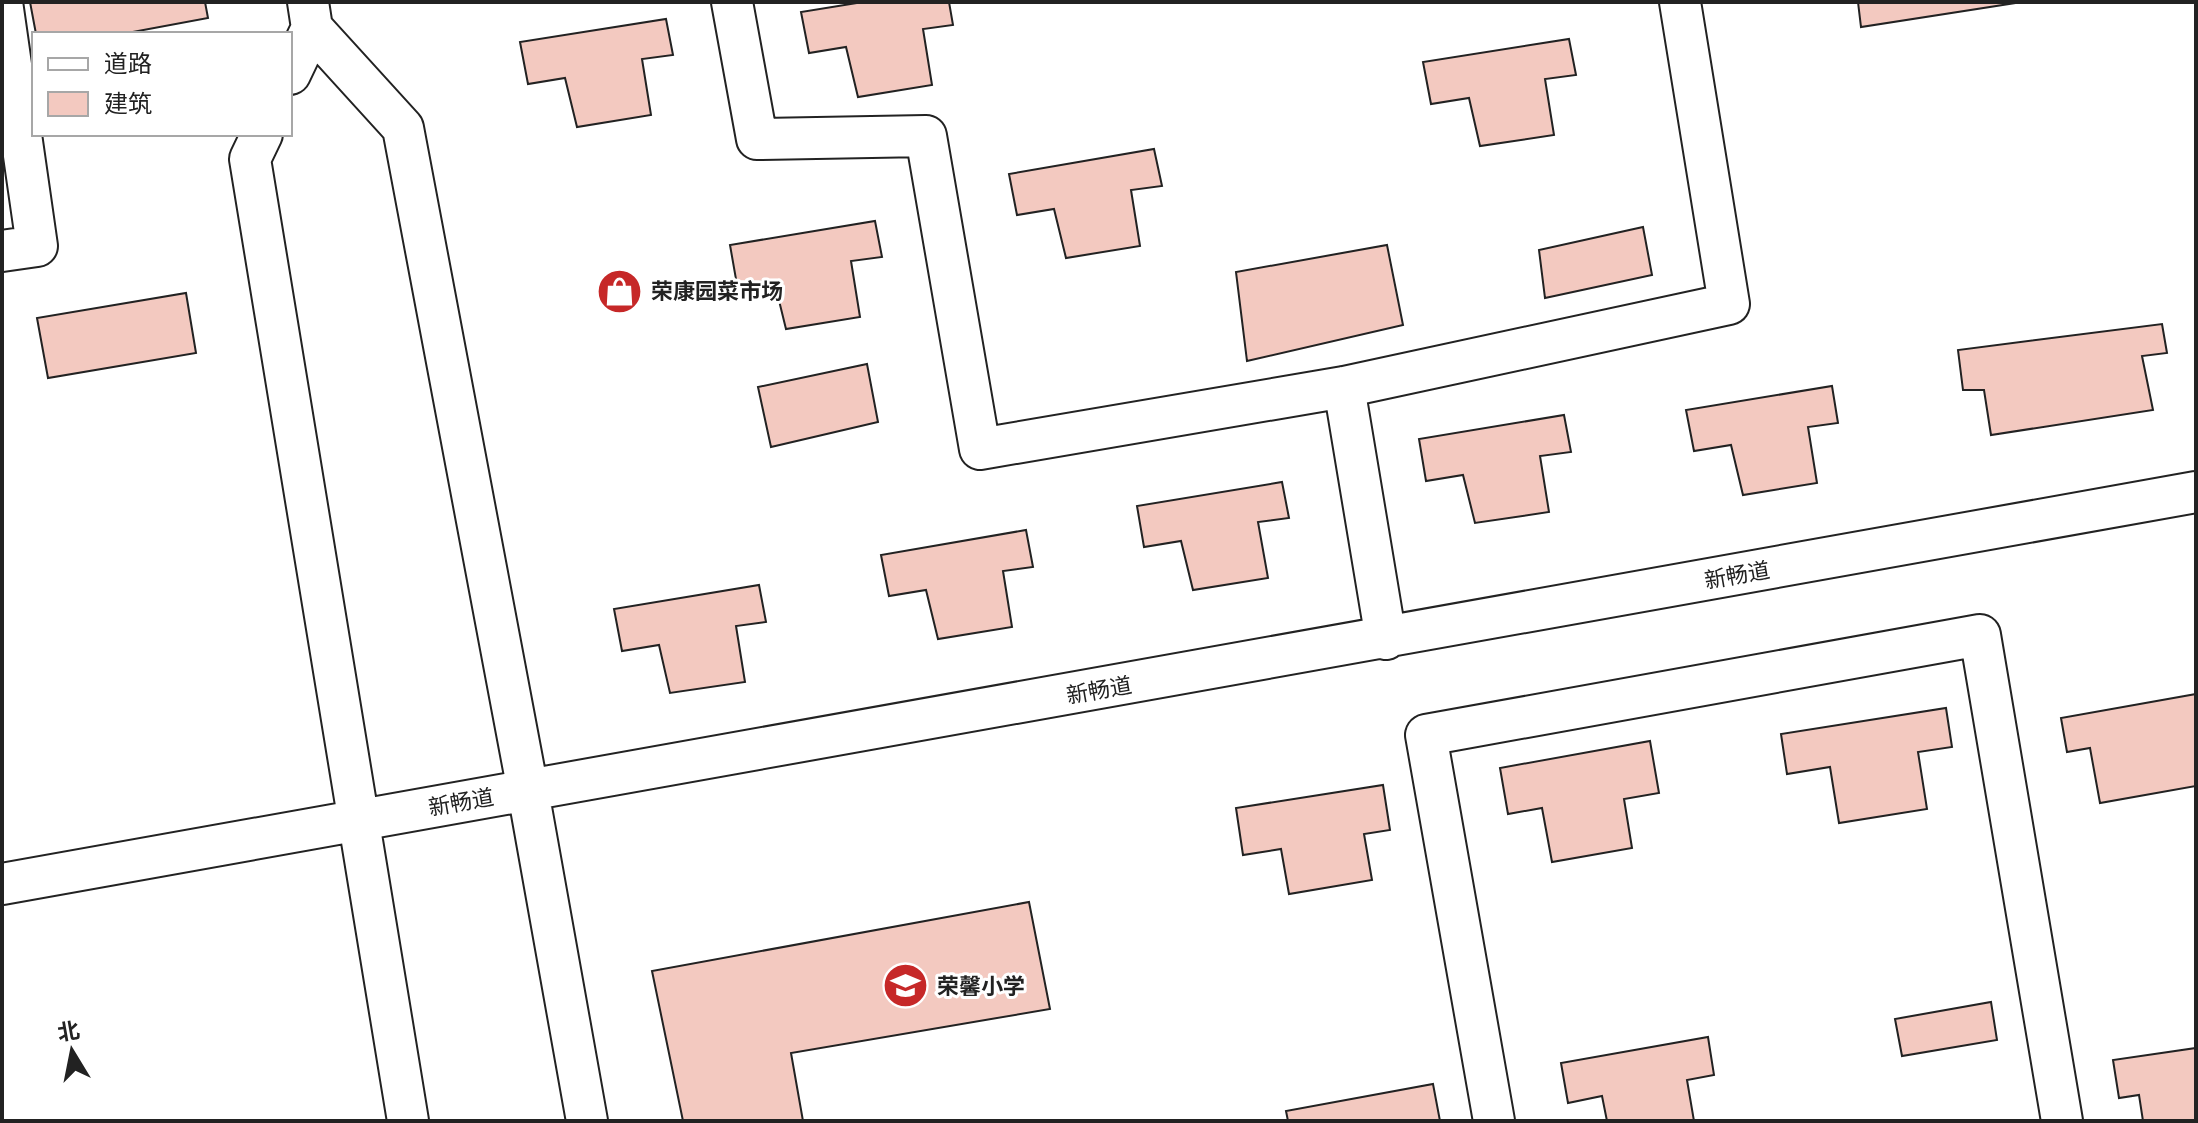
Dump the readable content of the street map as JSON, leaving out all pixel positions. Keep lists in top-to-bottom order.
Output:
{
  "streets": {
    "street": ["新畅道"]
  },
  "places": {
    "shop": ["荣康园菜市场"],
    "school or university": ["荣馨小学"]
  },
  "legend": ["道路", "建筑"],
  "north": "top"
}
